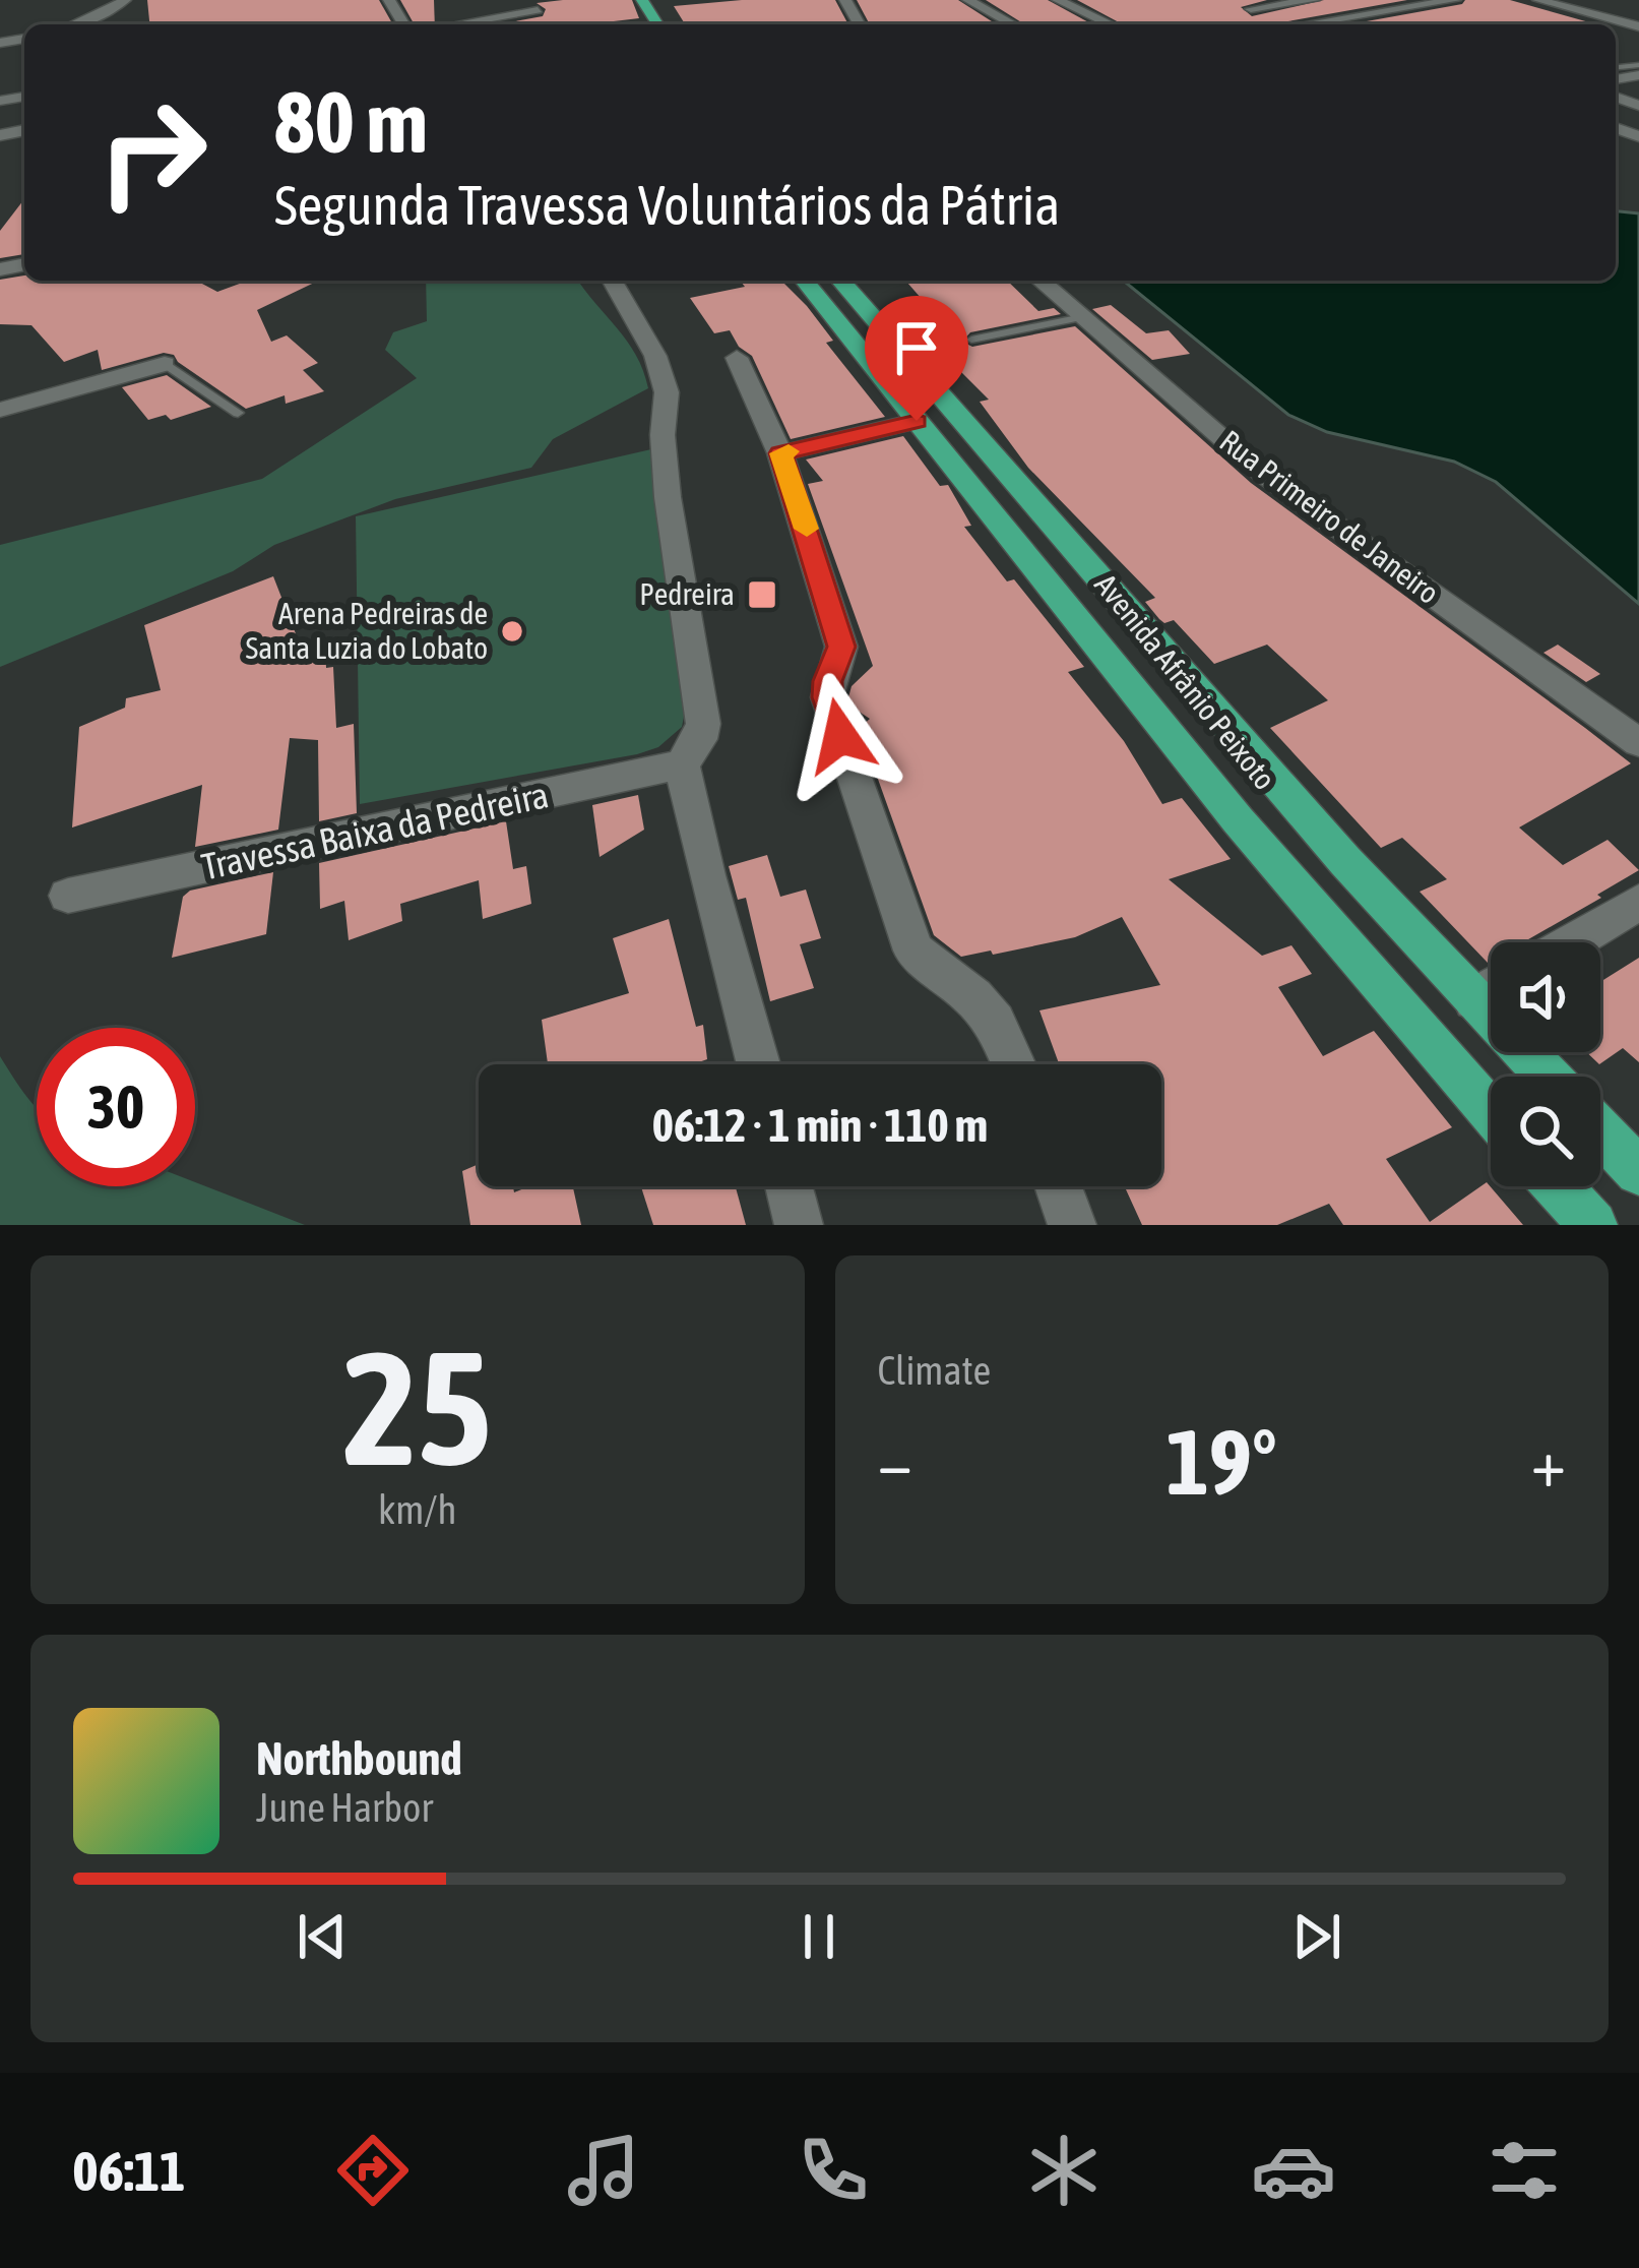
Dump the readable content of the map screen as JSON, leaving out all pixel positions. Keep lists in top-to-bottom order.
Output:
{
  "streets": {
    "main road": ["Avenida Afrânio Peixoto"],
    "street": ["Rua Primeiro de Janeiro", "Travessa Baixa da Pedreira"]
  },
  "places": {
    "transit": ["Pedreira"],
    "other": ["Arena Pedreiras de Santa Luzia do Lobato"]
  },
  "page": {
    "turn": ["80 m", "Segunda Travessa Voluntários da Pátria"],
    "limit": "30",
    "trip": "06:12 · 1 min · 110 m",
    "tile": [
      ["25", "km/h"],
      "Climate"
    ],
    "heat": ["−", "19°", "+"],
    "song": ["Northbound", "June Harbor"],
    "tabs": "06:11"
  }
}
